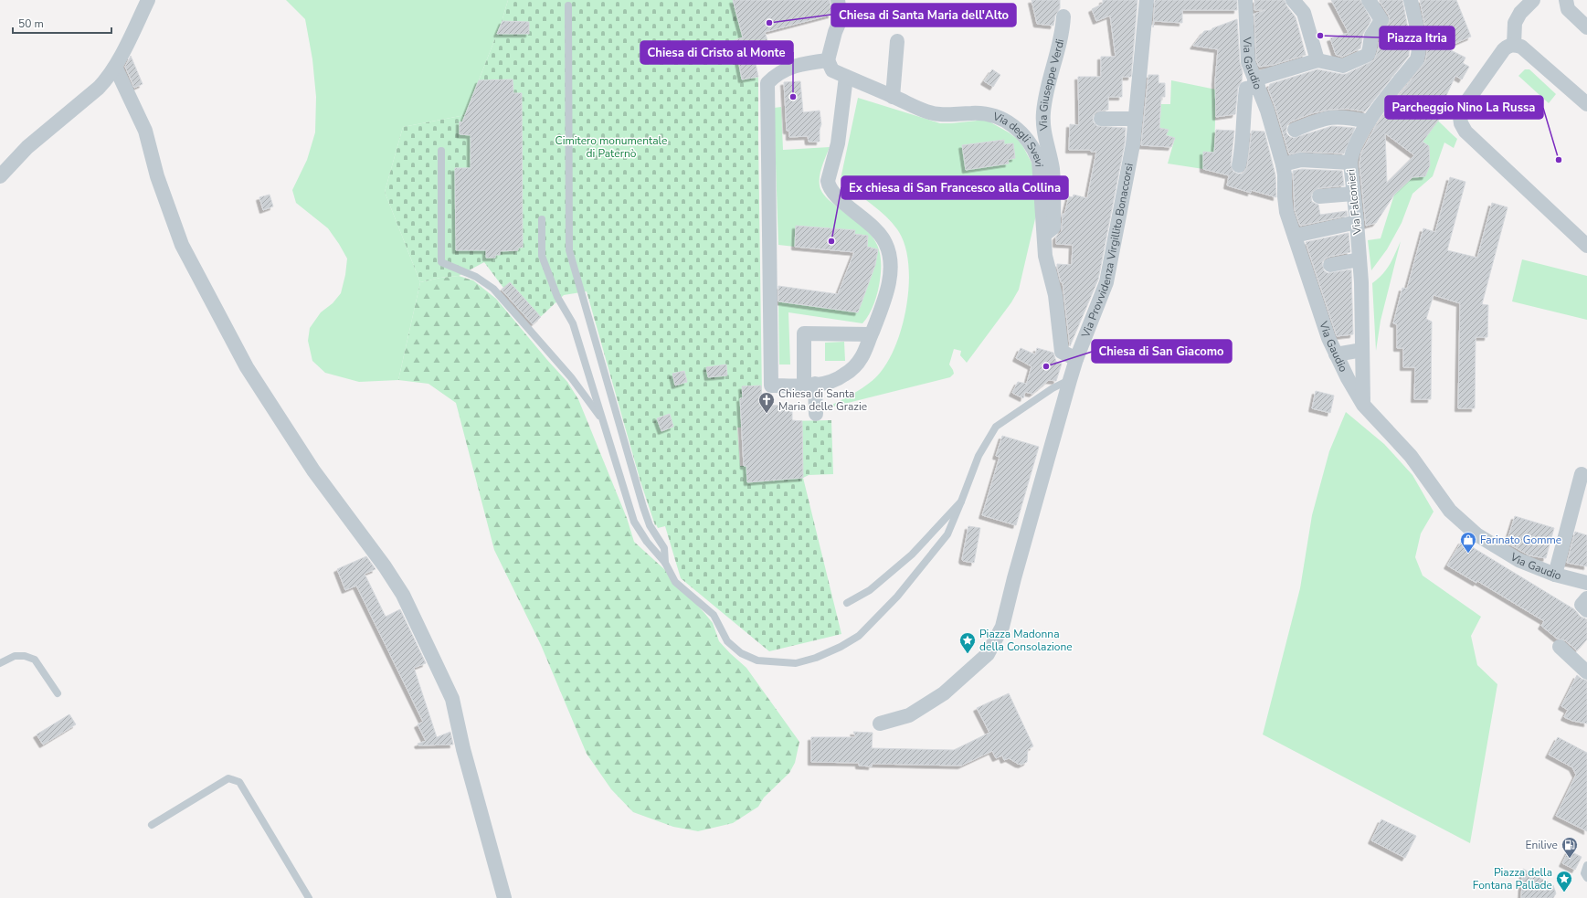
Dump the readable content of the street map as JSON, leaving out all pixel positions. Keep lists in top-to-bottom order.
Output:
{
  "streets": {
    "street": [
      "Via Gaudio",
      "Via Giuseppe Verdi",
      "Via degli Svevi",
      "Via Falconieri",
      "Via Provvidenza Virgillito Bonaccorsi"
    ]
  },
  "crossings": [
    ["Via Gaudio", "Via Falconieri"],
    ["Via Giuseppe Verdi", "Via degli Svevi"],
    ["Via degli Svevi", "Via Provvidenza Virgillito Bonaccorsi"]
  ],
  "parks": ["Cimitero monumentale di Paternò"],
  "places": {
    "other": [
      "Chiesa di Santa Maria dell'Alto",
      "Piazza Itria",
      "Chiesa di Cristo al Monte",
      "Parcheggio Nino La Russa",
      "Ex chiesa di San Francesco alla Collina",
      "Chiesa di San Giacomo"
    ],
    "church": ["Chiesa di Santa Maria delle Grazie"],
    "shop": ["Farinato Gomme"],
    "place": ["Piazza Madonna della Consolazione", "Piazza della Fontana Pallade"],
    "fuel station": ["Enilive"]
  },
  "scale_bar": "50 m"
}
